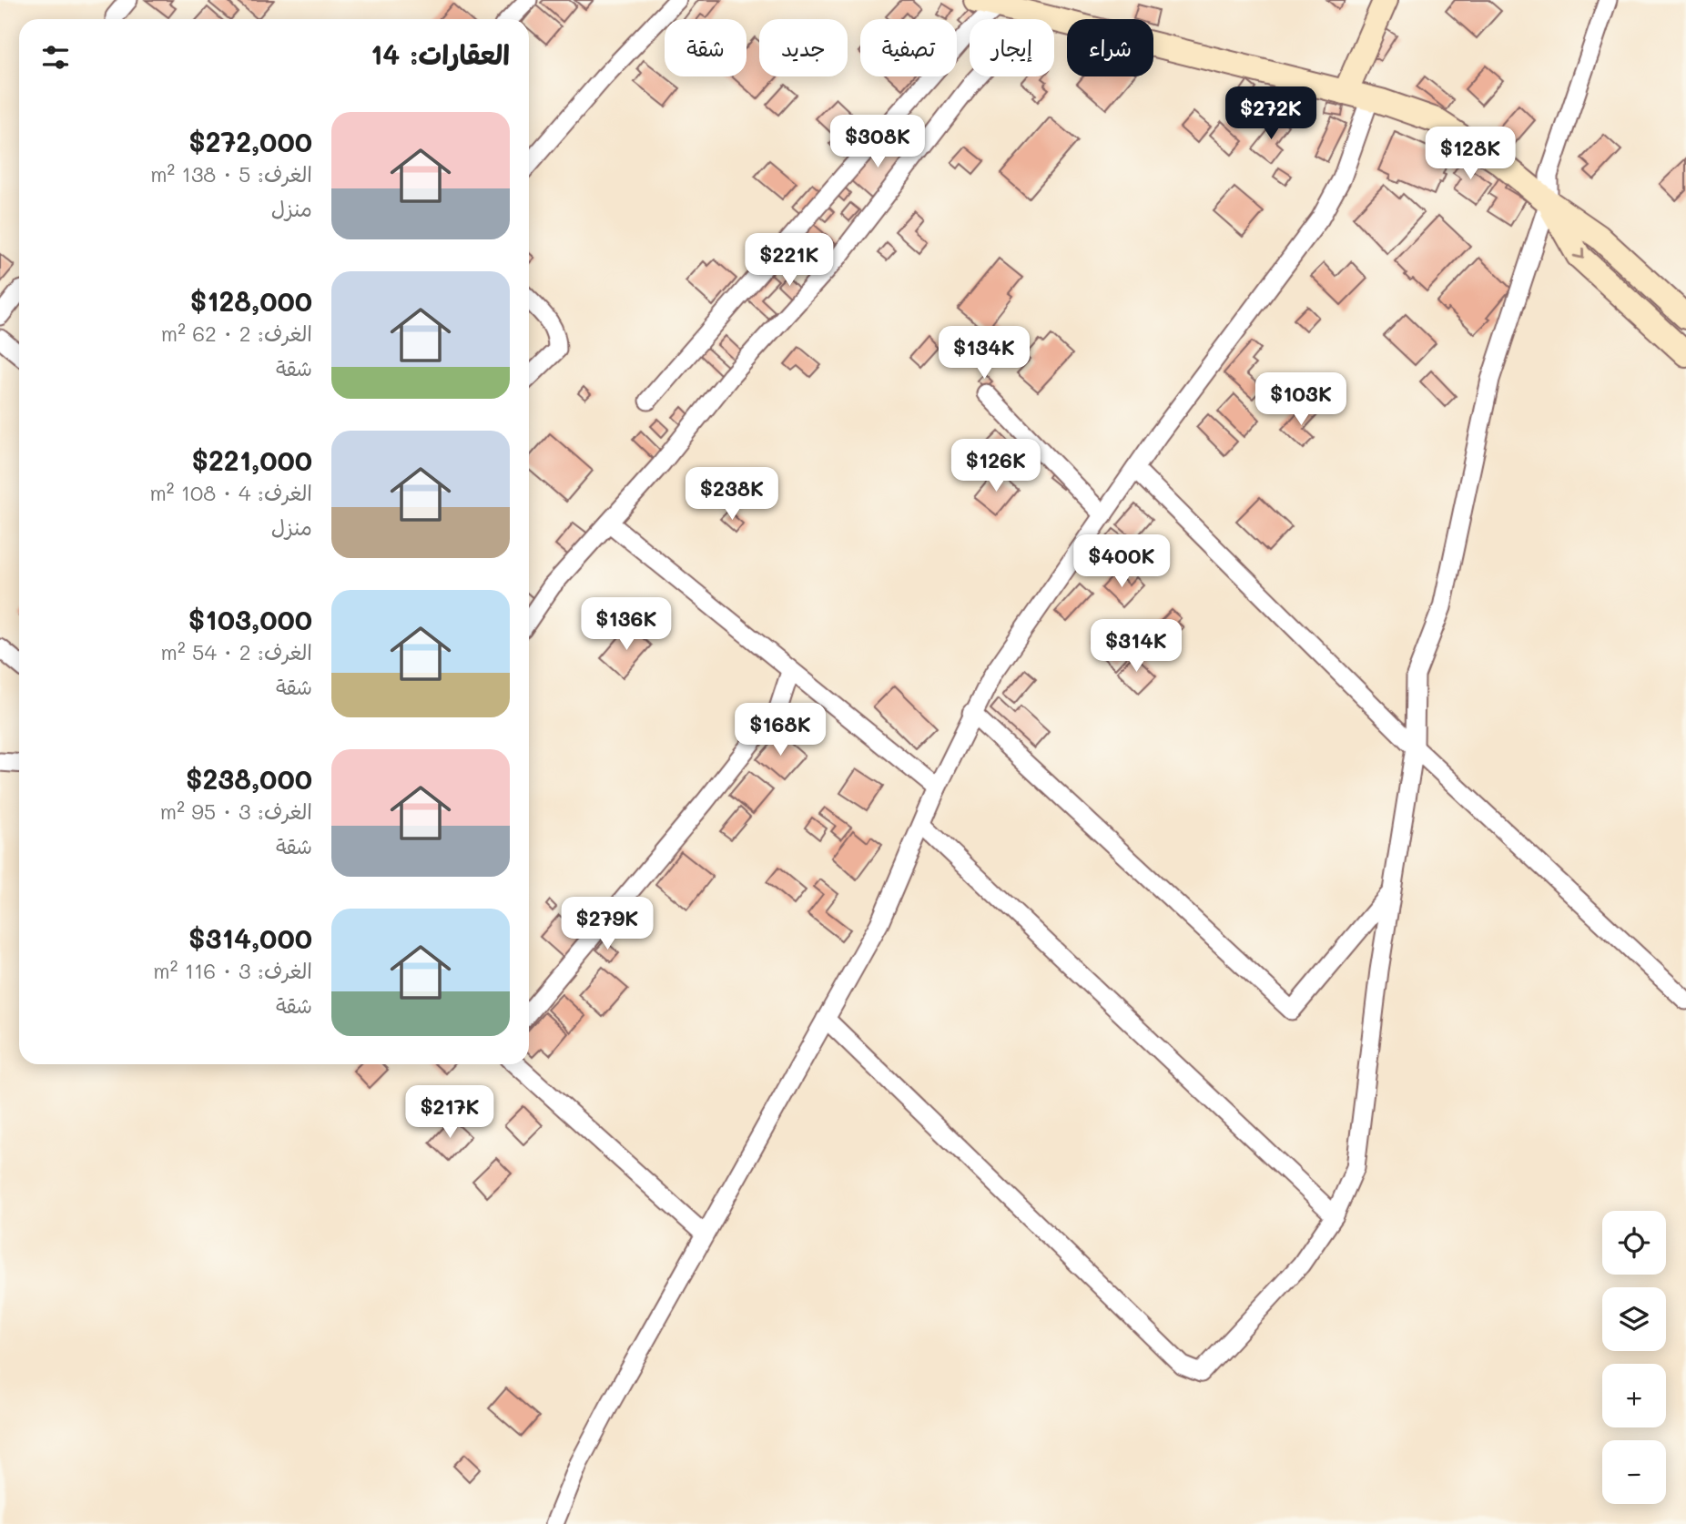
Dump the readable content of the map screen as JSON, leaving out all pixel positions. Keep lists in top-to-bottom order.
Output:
{
  "page": {
    "chip": [
      "شراء",
      "إيجار",
      "تصفية",
      "جديد",
      "شقة"
    ],
    "heading": "العقارات: 14",
    "price": [
      "$272K",
      "$308K",
      "$128K",
      "$221K",
      "$134K",
      "$103K",
      "$126K",
      "$238K",
      "$400K",
      "$136K",
      "$314K",
      "$168K",
      "$279K",
      "$217K"
    ],
    "list": [
      {
        "name": "$272,000",
        "note": "الغرف: 5 · 138 m² · منزل"
      },
      {
        "name": "$128,000",
        "note": "الغرف: 2 · 62 m² · شقة"
      },
      {
        "name": "$221,000",
        "note": "الغرف: 4 · 108 m² · منزل"
      },
      {
        "name": "$103,000",
        "note": "الغرف: 2 · 54 m² · شقة"
      },
      {
        "name": "$238,000",
        "note": "الغرف: 3 · 95 m² · شقة"
      },
      {
        "name": "$314,000",
        "note": "الغرف: 3 · 116 m² · شقة"
      }
    ],
    "map_buttons": ["+", "−"]
  }
}
